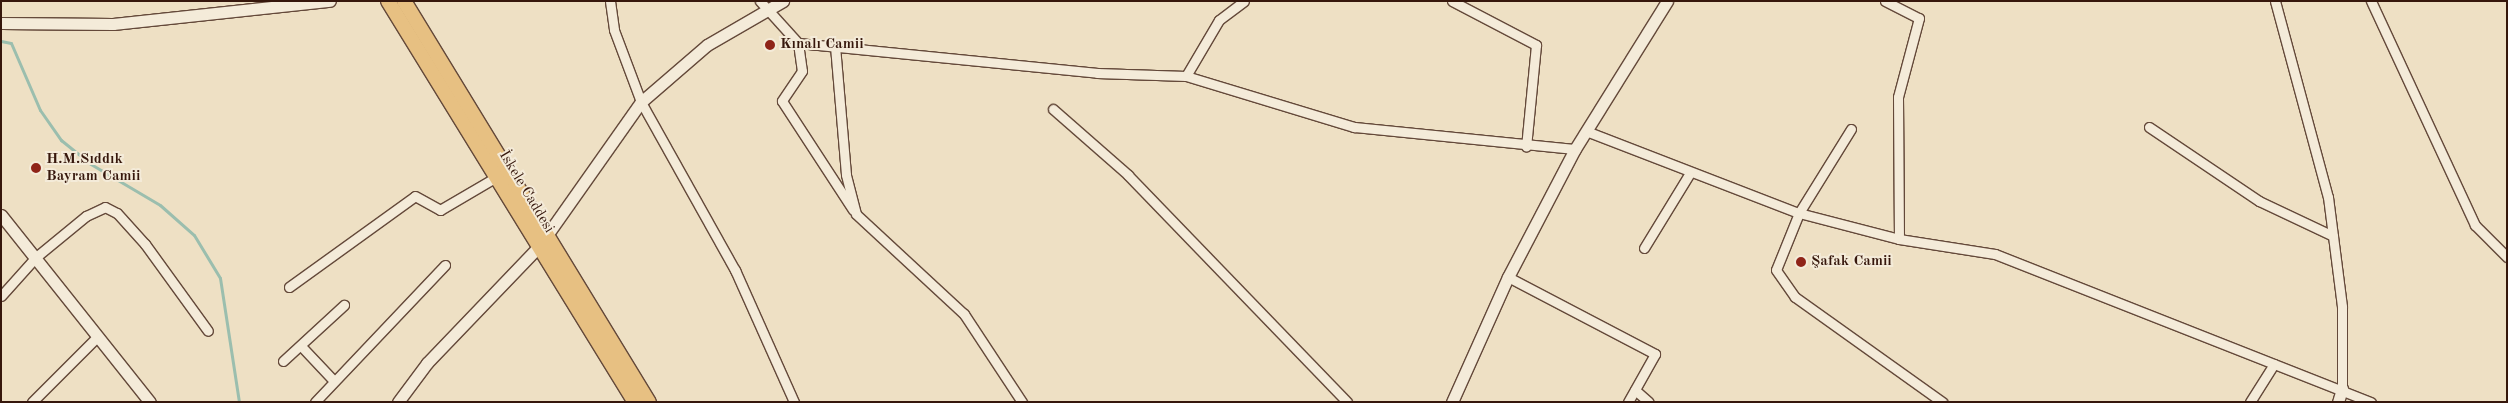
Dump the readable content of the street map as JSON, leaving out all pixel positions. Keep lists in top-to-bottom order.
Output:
{
  "streets": {
    "main road": ["İskele Caddesi"]
  },
  "places": ["Kınalı Camii", "H.M.Sıddık Bayram Camii", "Şafak Camii"]
}
